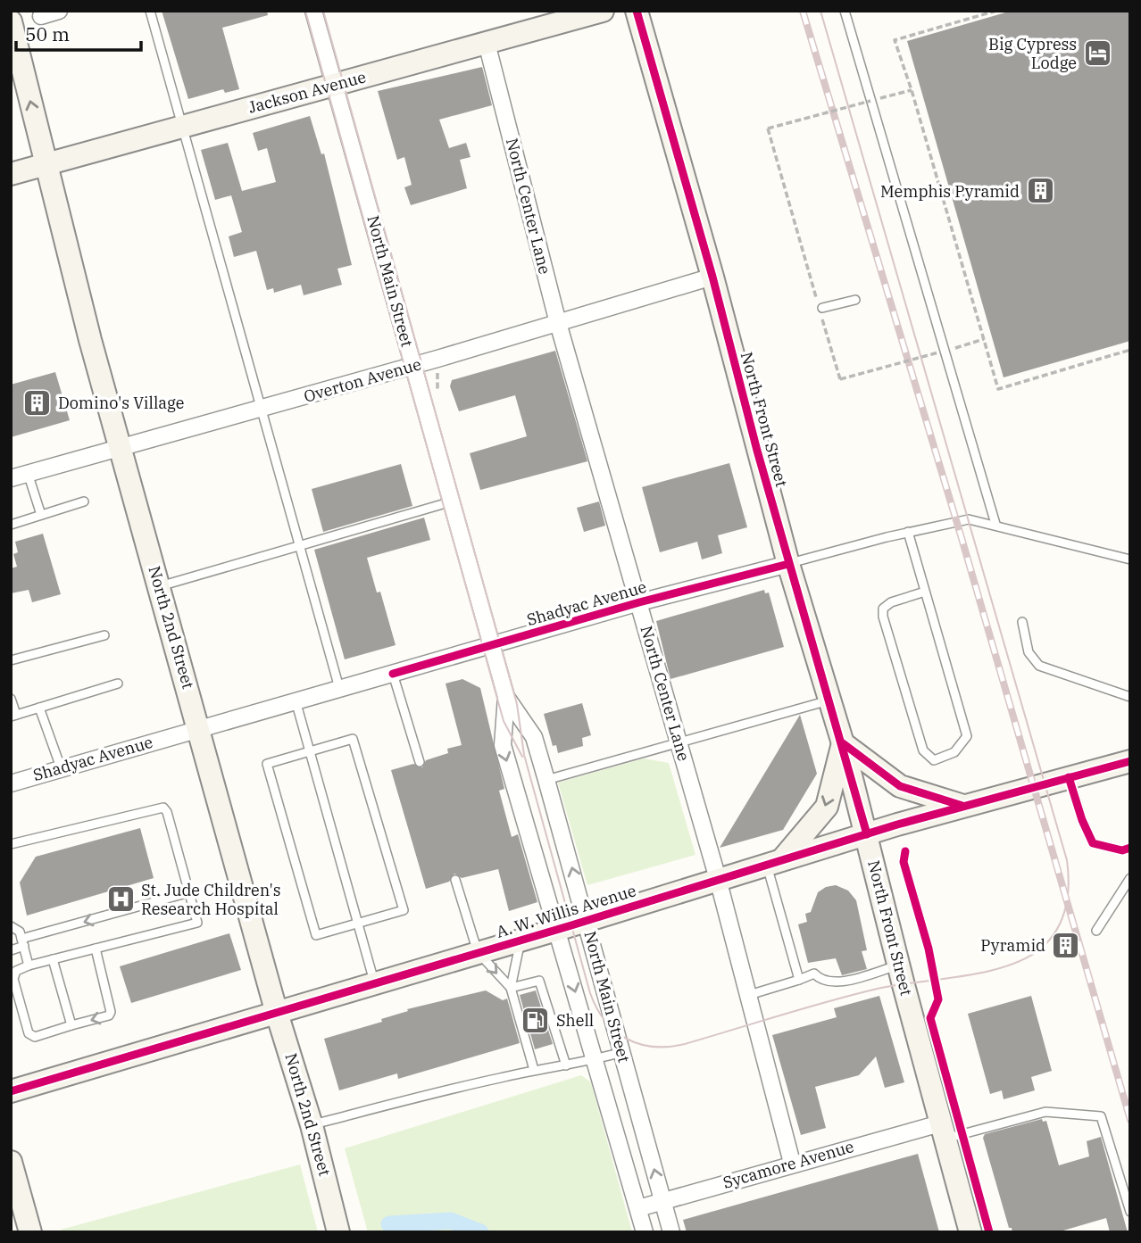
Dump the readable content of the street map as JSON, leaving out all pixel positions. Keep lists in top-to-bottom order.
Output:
{
  "streets": {
    "street": [
      "Jackson Avenue",
      "North Center Lane",
      "North Main Street",
      "Overton Avenue",
      "North Front Street",
      "Shadyac Avenue",
      "North 2nd Street",
      "A. W. Willis Avenue",
      "Sycamore Avenue"
    ]
  },
  "crossings": [
    ["Jackson Avenue", "North Center Lane"],
    ["Jackson Avenue", "North Main Street"],
    ["Jackson Avenue", "North 2nd Street"],
    ["North Center Lane", "Overton Avenue"],
    ["North Center Lane", "Shadyac Avenue"],
    ["North Center Lane", "A. W. Willis Avenue"],
    ["North Center Lane", "Sycamore Avenue"],
    ["North Main Street", "Overton Avenue"],
    ["North Main Street", "Shadyac Avenue"],
    ["North Main Street", "A. W. Willis Avenue"],
    ["North Main Street", "Sycamore Avenue"],
    ["Overton Avenue", "North Front Street"],
    ["Overton Avenue", "North 2nd Street"],
    ["North Front Street", "Shadyac Avenue"],
    ["North Front Street", "A. W. Willis Avenue"],
    ["North Front Street", "Sycamore Avenue"],
    ["Shadyac Avenue", "North 2nd Street"],
    ["North 2nd Street", "A. W. Willis Avenue"]
  ],
  "places": {
    "hotel": ["Big Cypress Lodge"],
    "building": ["Memphis Pyramid", "Domino's Village", "Pyramid"],
    "hospital": ["St. Jude Children's Research Hospital"],
    "fuel station": ["Shell"]
  },
  "scale_bar": "50 m"
}
